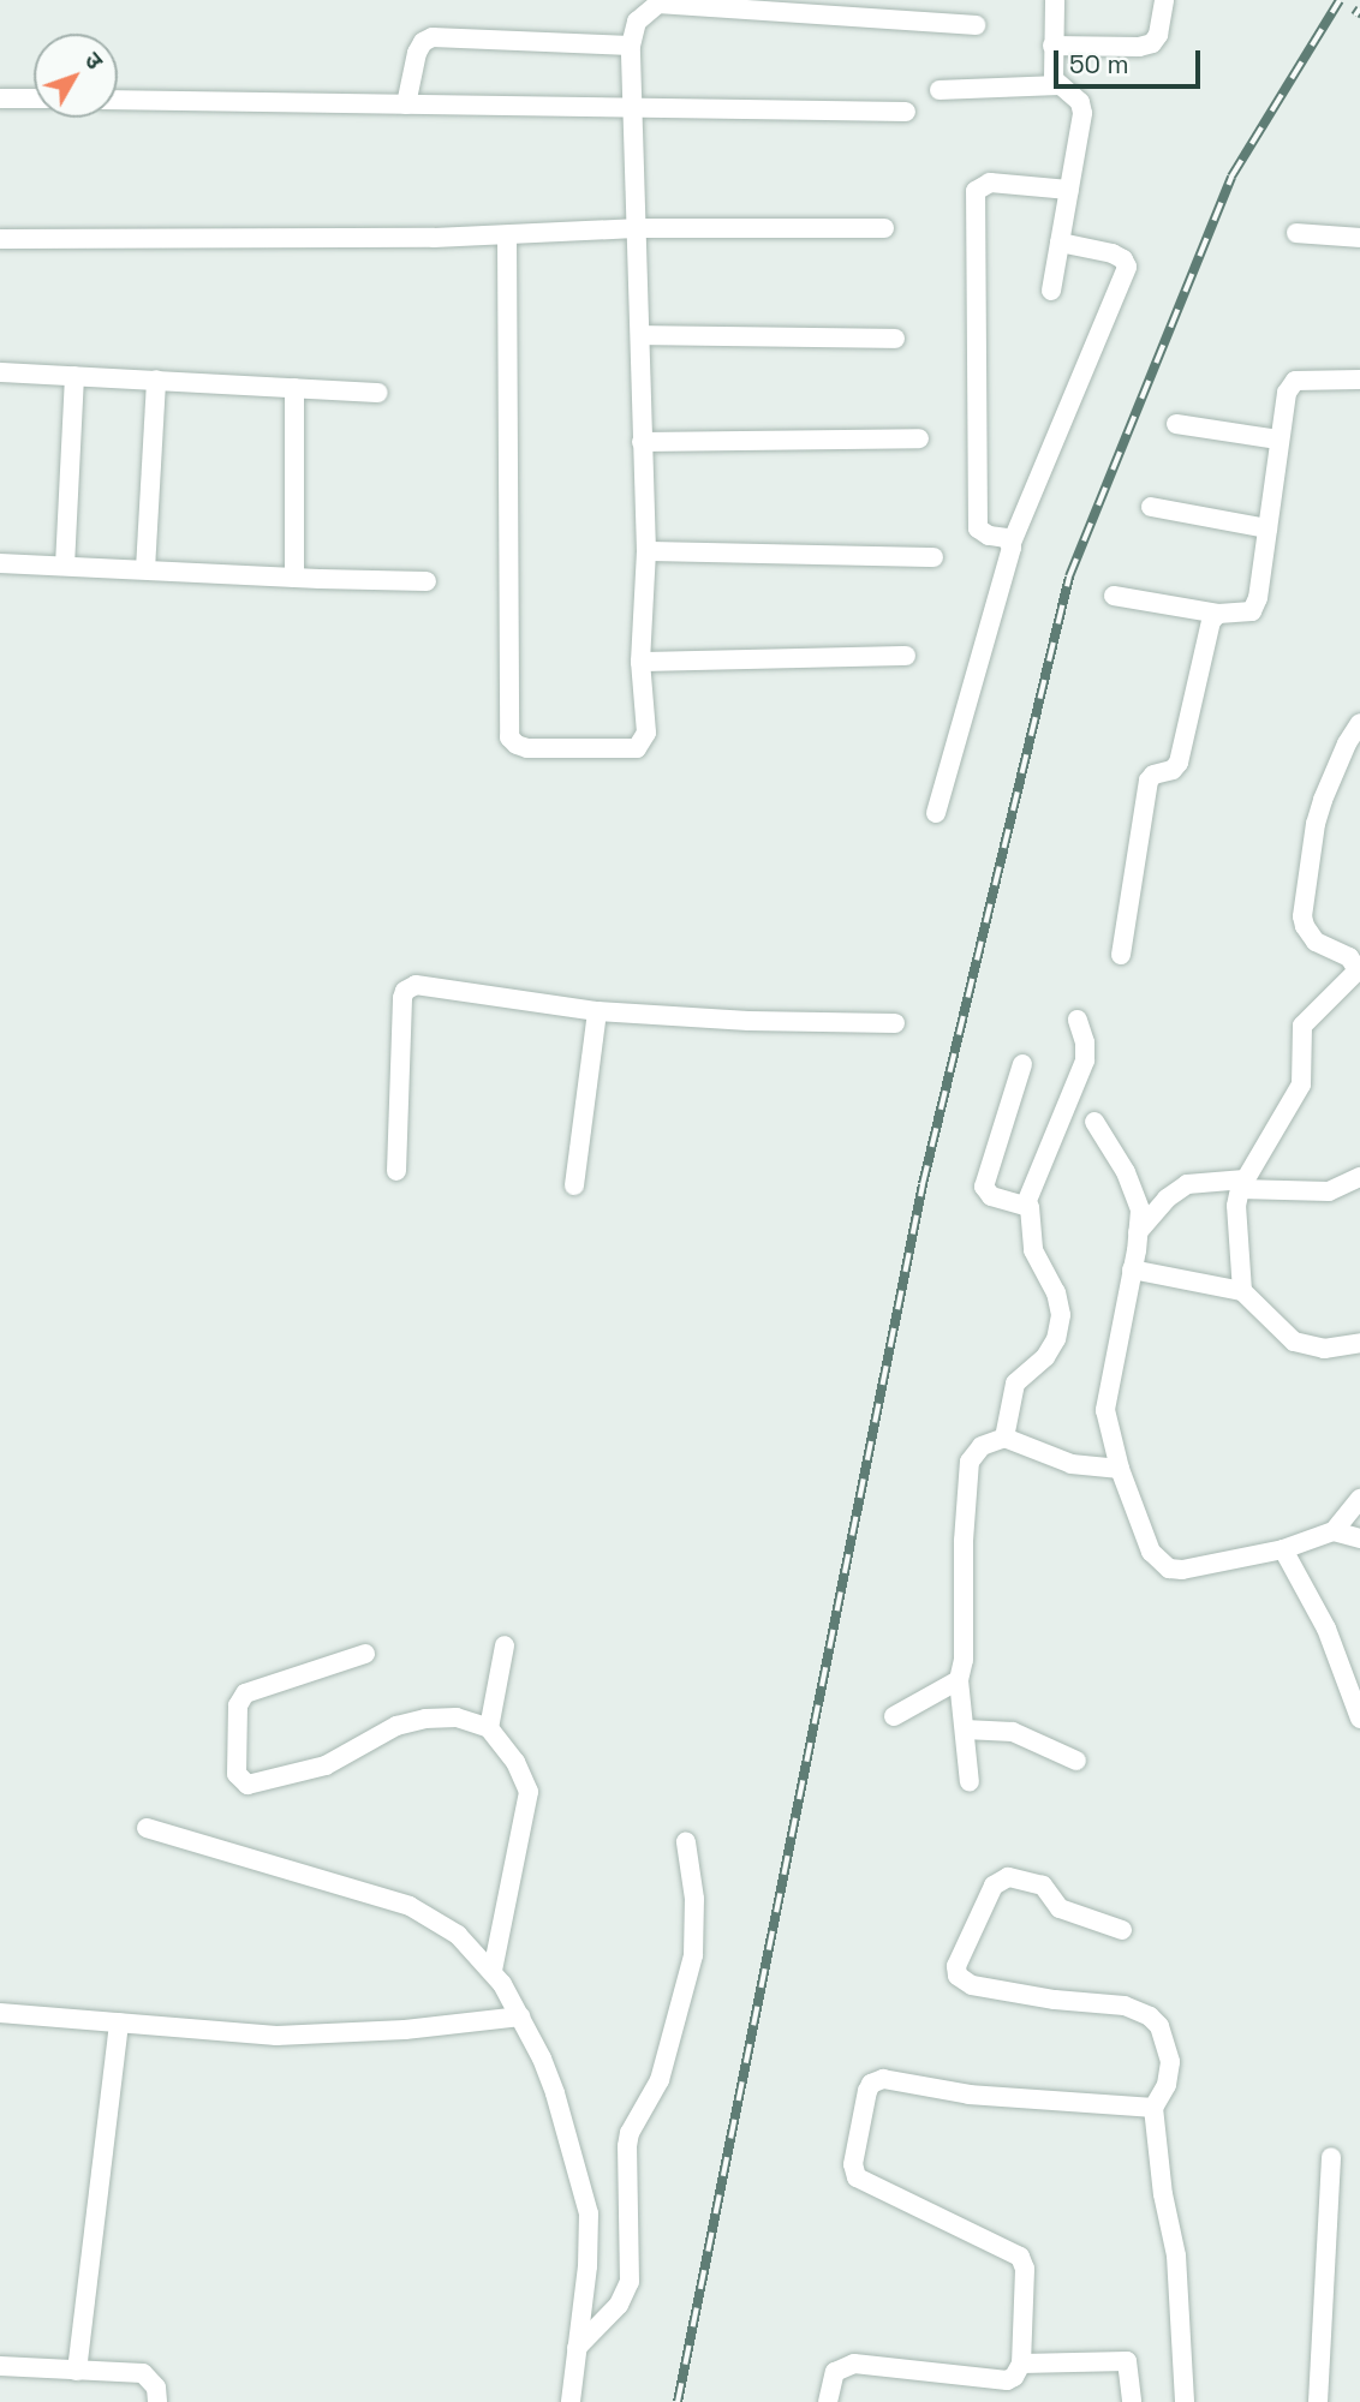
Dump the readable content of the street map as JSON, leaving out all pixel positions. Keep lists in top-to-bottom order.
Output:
{
  "scale_bar": "50 m",
  "north": "top right"
}
